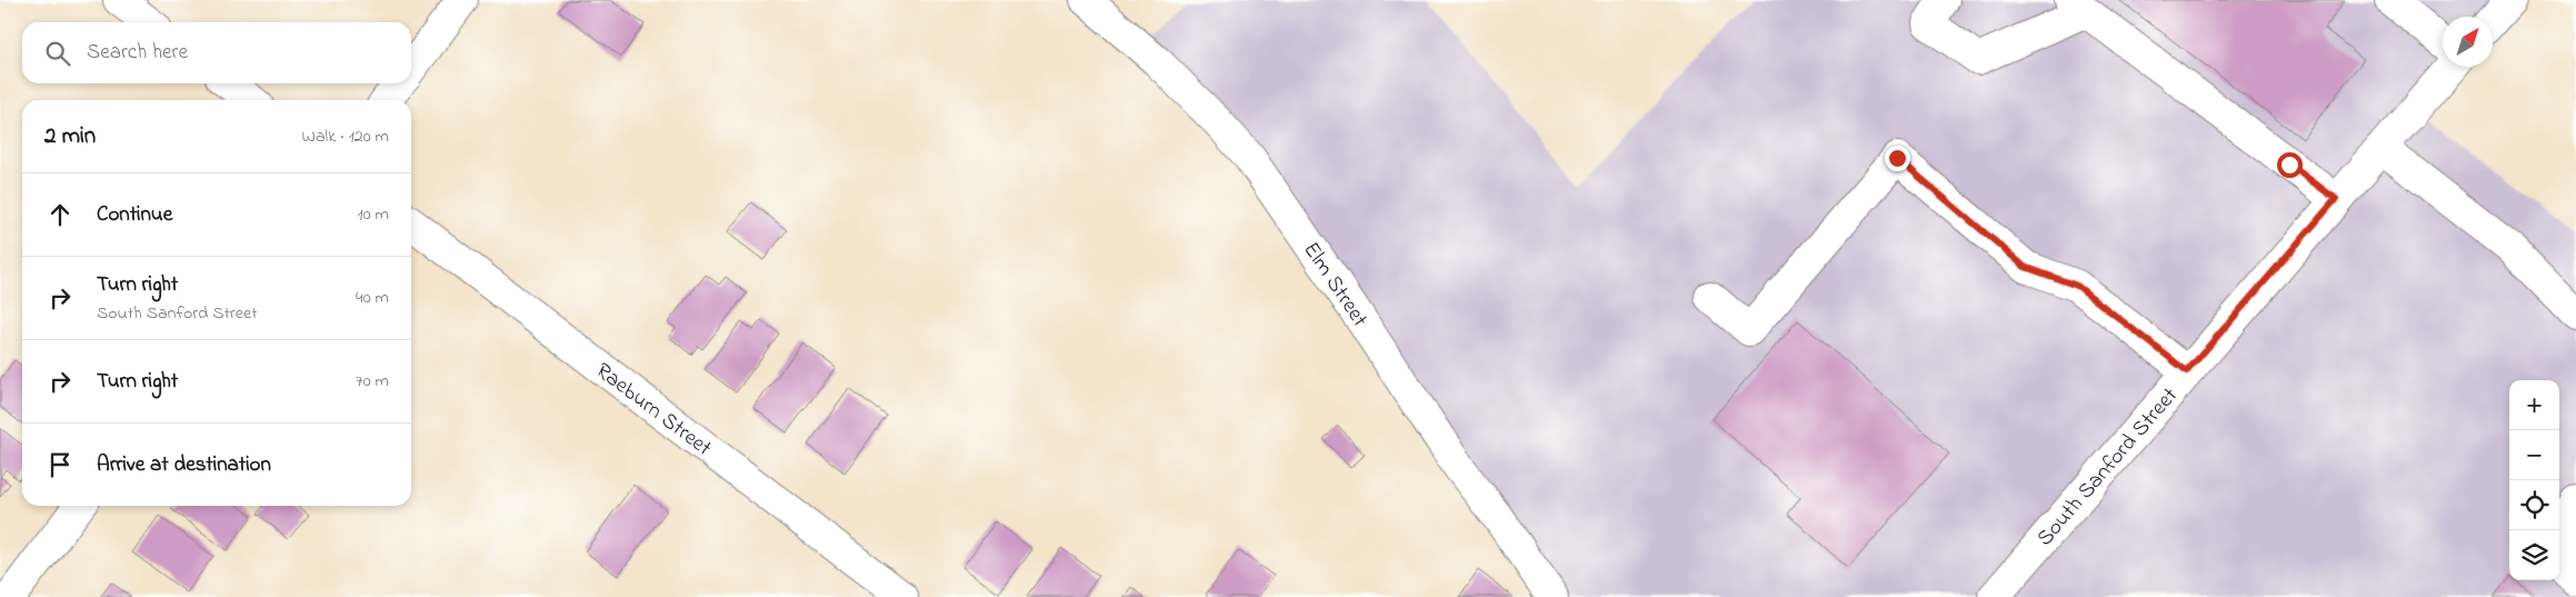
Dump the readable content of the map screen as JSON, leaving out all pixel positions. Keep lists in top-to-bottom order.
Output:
{
  "streets": {
    "street": ["Elm Street", "Raeburn Street", "South Sanford Street"]
  },
  "north": "top right",
  "page": {
    "search": "Search here",
    "heading": ["2 min", "Walk · 120 m"],
    "list": [
      ["Continue", "10 m"],
      ["Turn right", "South Sanford Street", "40 m"],
      ["Turn right", "70 m"],
      "Arrive at destination"
    ],
    "map_buttons": ["+", "−"]
  }
}
